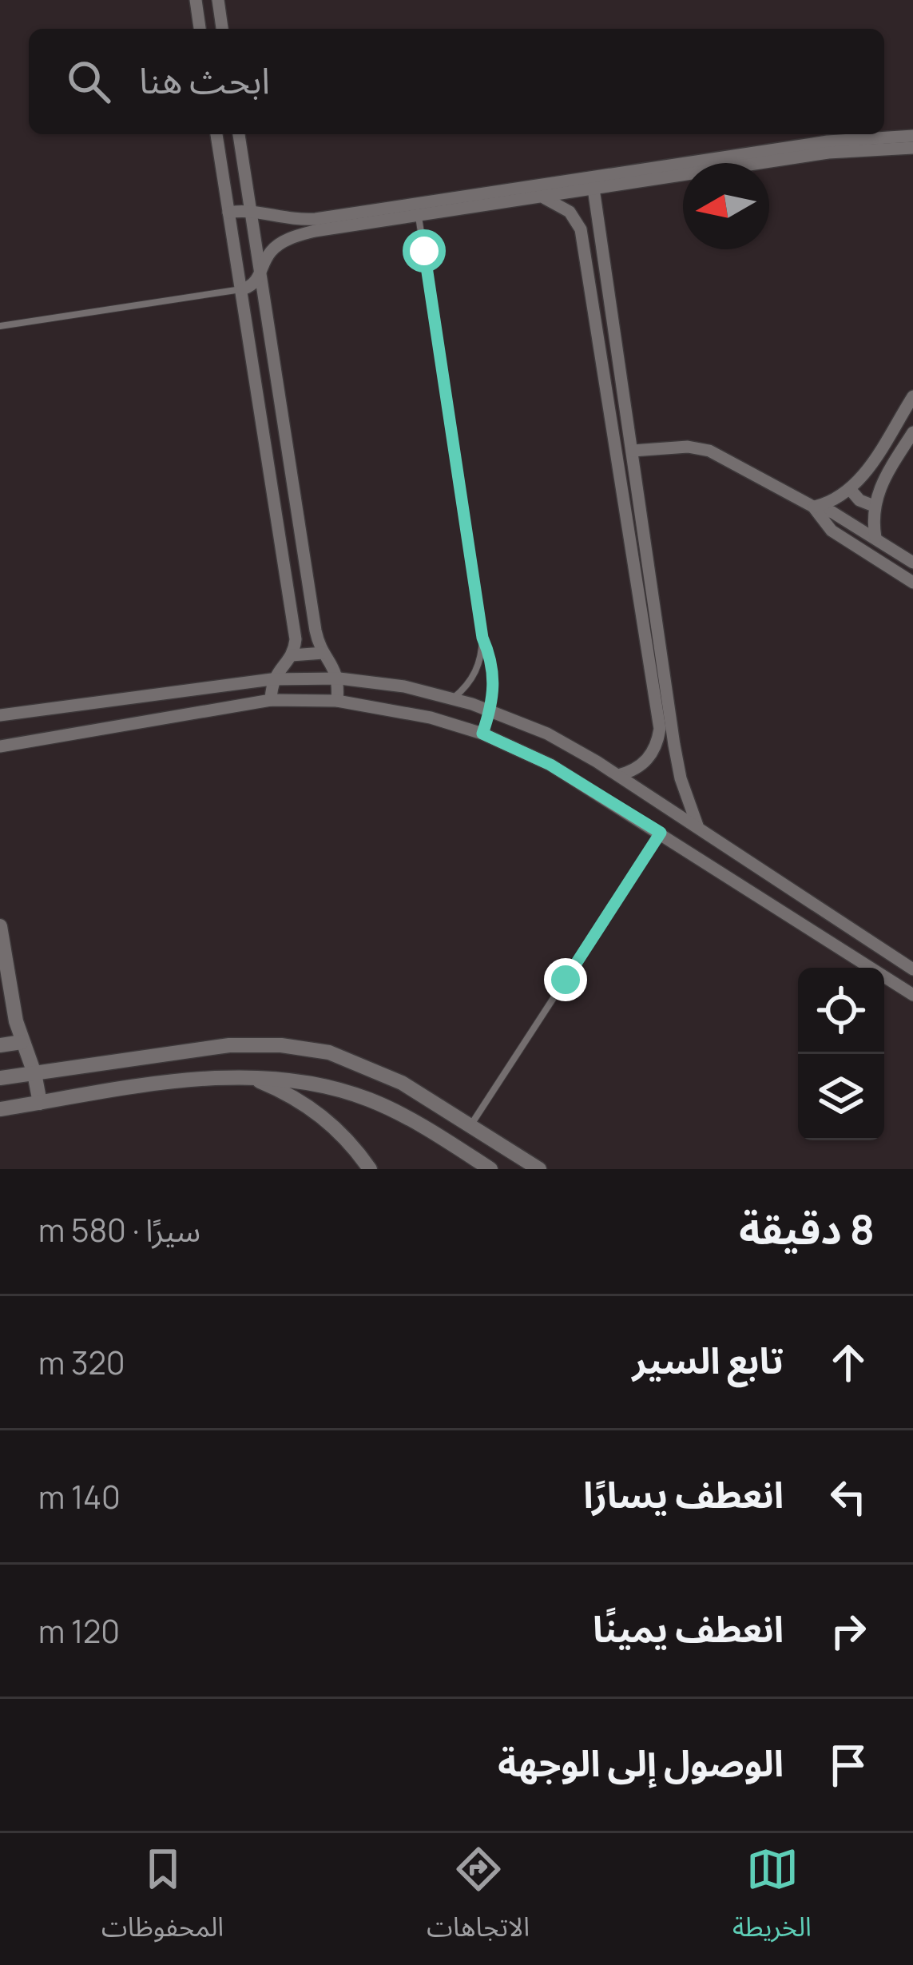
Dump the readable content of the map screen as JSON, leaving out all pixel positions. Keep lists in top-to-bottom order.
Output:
{
  "north": "left",
  "page": {
    "search": "ابحث هنا",
    "heading": ["8 دقيقة", "سيرًا · 580 m"],
    "list": [
      ["تابع السير", "320 m"],
      ["انعطف يسارًا", "140 m"],
      ["انعطف يمينًا", "120 m"],
      "الوصول إلى الوجهة"
    ],
    "nav": ["الخريطة", "الاتجاهات", "المحفوظات"]
  }
}
